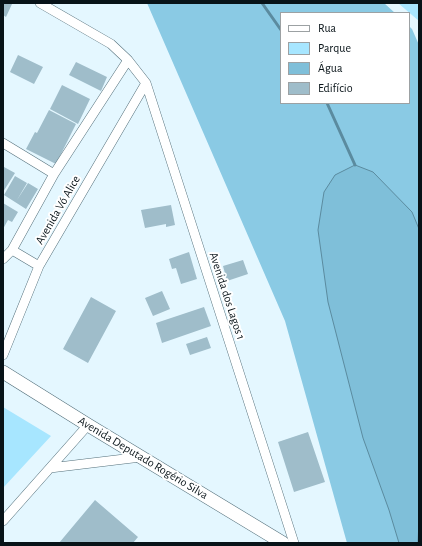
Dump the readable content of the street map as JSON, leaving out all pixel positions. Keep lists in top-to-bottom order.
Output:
{
  "streets": {
    "street": ["Avenida Vó Alice", "Avenida dos Lagos 1", "Avenida Deputado Rogério Silva"]
  },
  "crossings": [
    ["Avenida Vó Alice", "Avenida dos Lagos 1"]
  ],
  "legend": [
    "Rua",
    "Parque",
    "Água",
    "Edifício"
  ]
}
